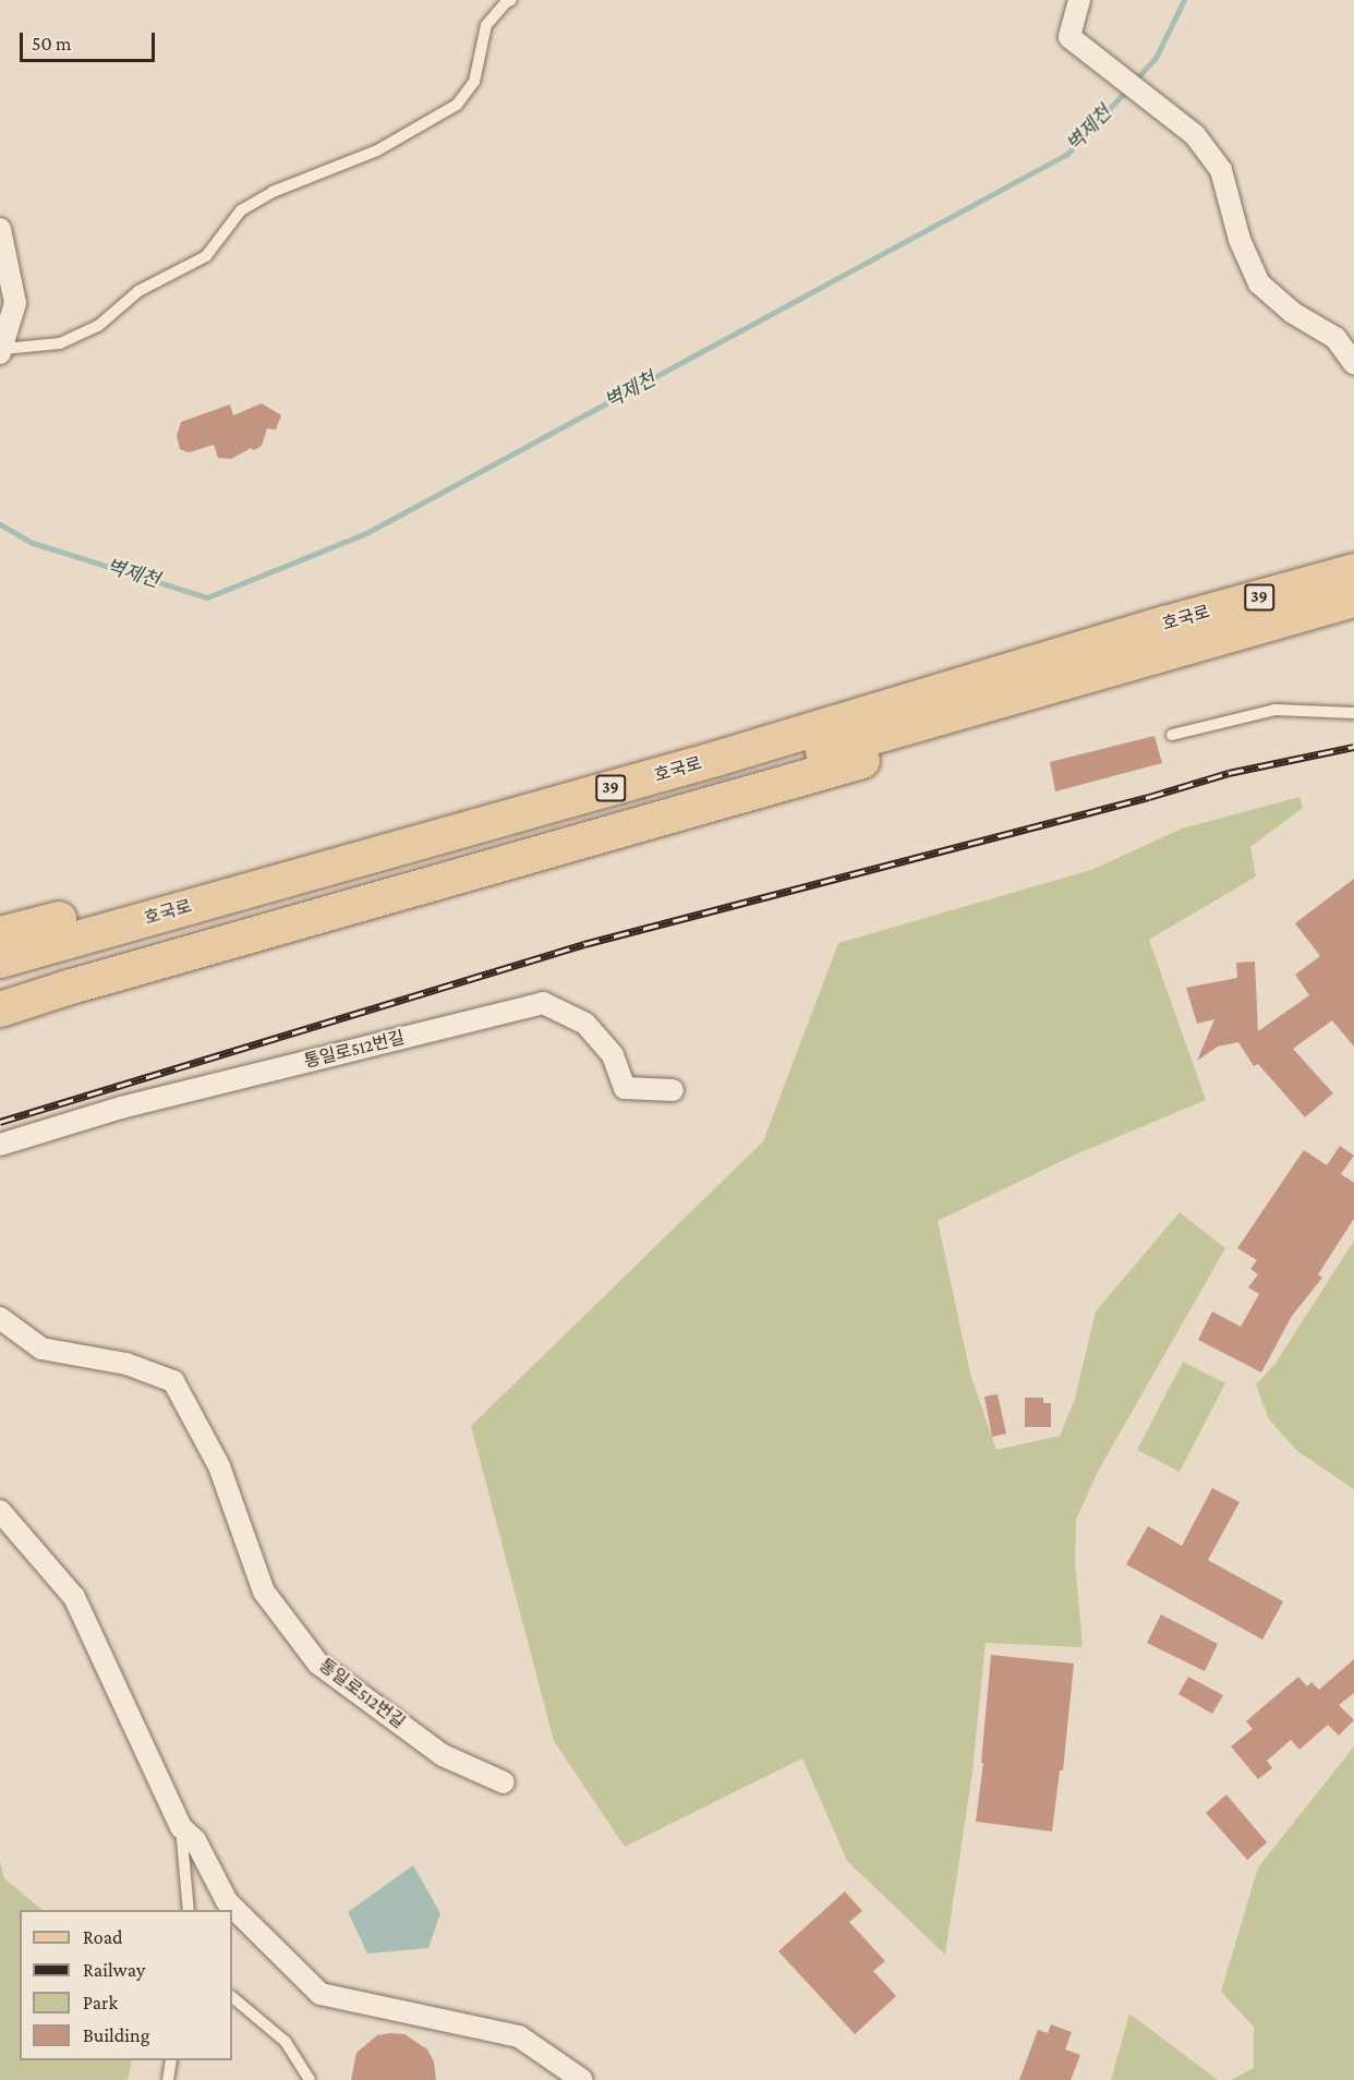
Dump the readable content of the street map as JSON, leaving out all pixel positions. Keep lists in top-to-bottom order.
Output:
{
  "streets": {
    "main road": ["39", "호국로"],
    "street": ["통일로512번길"]
  },
  "water": ["벽제천"],
  "legend": [
    "Road",
    "Railway",
    "Park",
    "Building"
  ],
  "scale_bar": "50 m"
}
